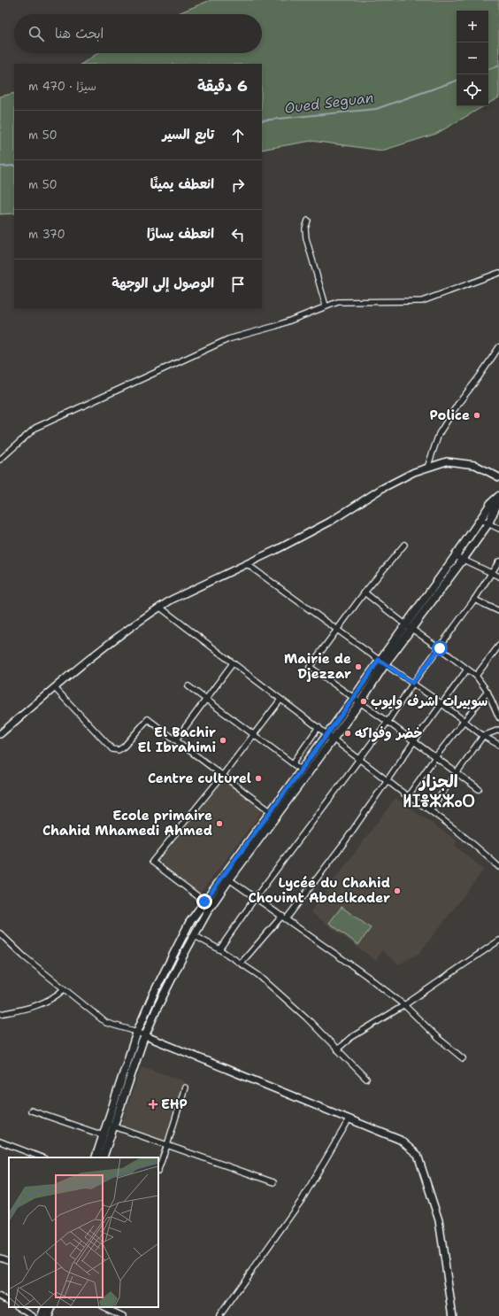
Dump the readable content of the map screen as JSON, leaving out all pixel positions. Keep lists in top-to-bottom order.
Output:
{
  "districts": ["الجزار ⵍⵊⴻⵣⵣⴰⵔ"],
  "water": ["Oued Seguan"],
  "places": {
    "other": [
      "Police",
      "Mairie de Djezzar",
      "سوبيرات اشرف وايوب",
      "خضر وفواكه",
      "El Bachir El Ibrahimi",
      "Centre culturel",
      "Ecole primaire Chahid Mhamedi Ahmed",
      "Lycée du Chahid Chouimt Abdelkader"
    ],
    "health": ["EHP"]
  },
  "page": {
    "map_buttons": ["+", "−"],
    "search": "ابحث هنا",
    "heading": ["6 دقيقة", "سيرًا · 470 m"],
    "list": [
      ["تابع السير", "50 m"],
      ["انعطف يمينًا", "50 m"],
      ["انعطف يسارًا", "370 m"],
      "الوصول إلى الوجهة"
    ]
  }
}
